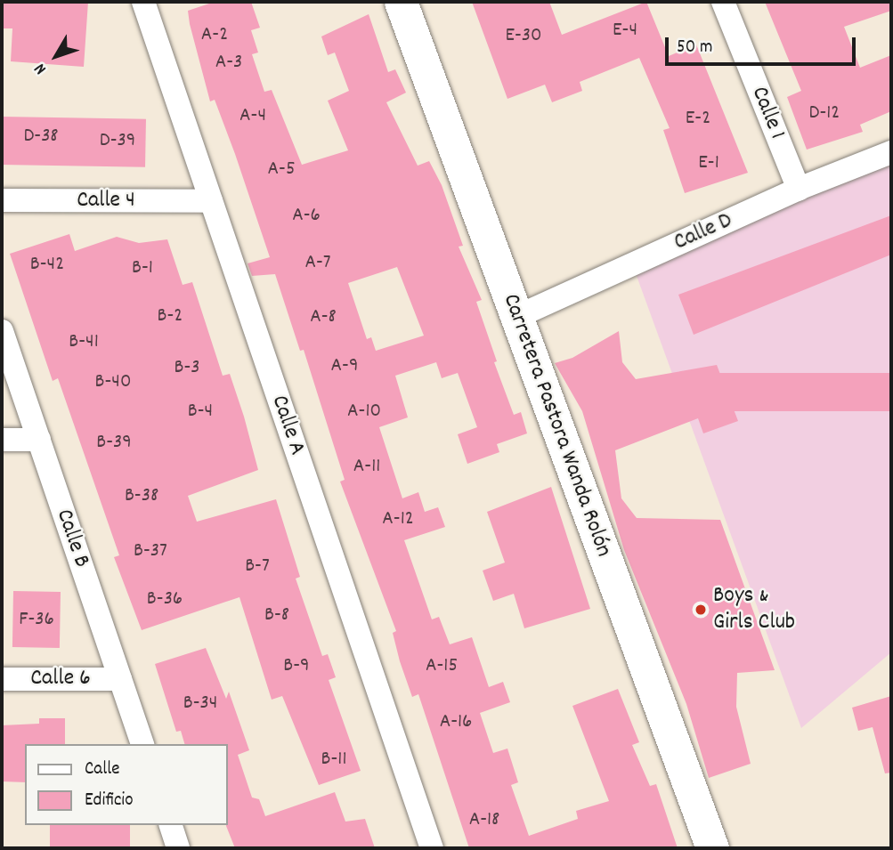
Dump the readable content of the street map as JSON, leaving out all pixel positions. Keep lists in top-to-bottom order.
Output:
{
  "streets": {
    "street": [
      "Calle 1",
      "Calle 4",
      "Calle D",
      "Calle A",
      "Carretera Pastora Wanda Rolón",
      "Calle B",
      "Calle 6"
    ]
  },
  "crossings": [
    ["Calle 1", "Calle D"],
    ["Calle 4", "Calle A"],
    ["Calle D", "Carretera Pastora Wanda Rolón"],
    ["Calle B", "Calle 6"]
  ],
  "places": ["Boys & Girls Club"],
  "house_numbers": [
    "E-4",
    "A-2",
    "E-30",
    "A-3",
    "D-12",
    "A-4",
    "E-2",
    "D-38",
    "D-39",
    "E-1",
    "A-5",
    "A-6",
    "A-7",
    "B-42",
    "B-1",
    "B-2",
    "A-8",
    "B-41",
    "A-9",
    "B-3",
    "B-40",
    "B-4",
    "A-10",
    "B-39",
    "A-11",
    "B-38",
    "A-12",
    "B-37",
    "B-7",
    "B-36",
    "B-8",
    "F-36",
    "B-9",
    "A-15",
    "B-34",
    "A-16",
    "B-11",
    "A-18"
  ],
  "legend": ["Calle", "Edificio"],
  "scale_bar": "50 m",
  "north": "bottom left"
}
